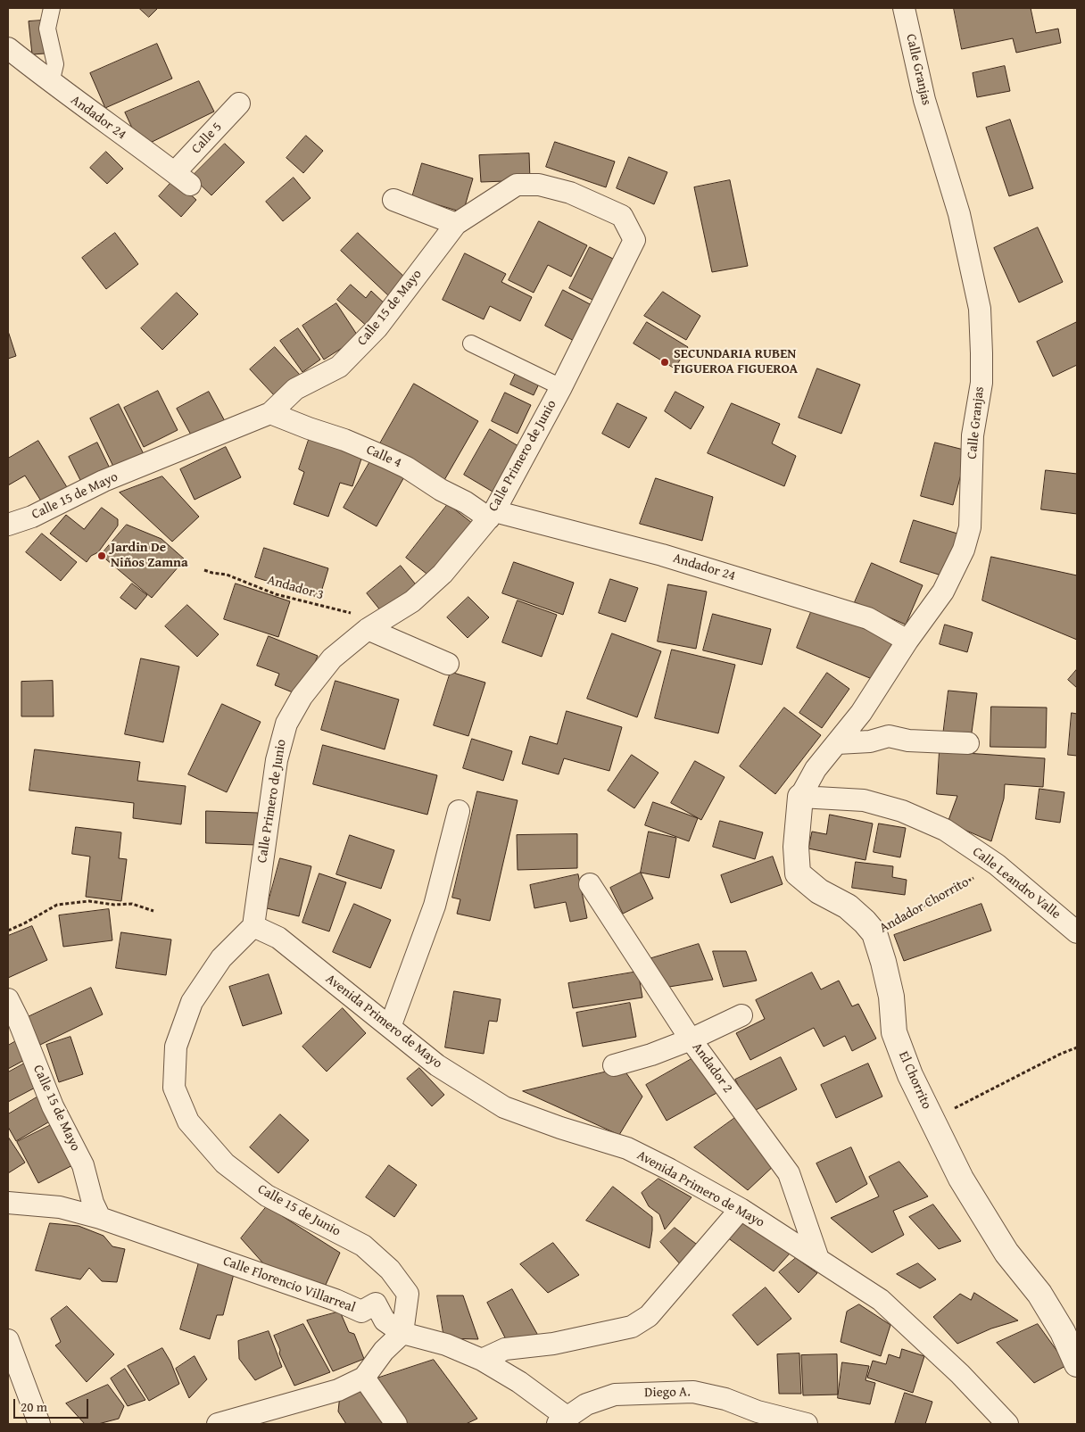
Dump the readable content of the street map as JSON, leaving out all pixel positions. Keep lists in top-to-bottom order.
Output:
{
  "streets": {
    "street": [
      "Calle Granjas",
      "Andador 24",
      "Calle 5",
      "Calle 15 de Mayo",
      "Calle Primero de Junio",
      "Calle 4",
      "Calle Leandro Valle",
      "Avenida Primero de Mayo",
      "Andador 2",
      "El Chorrito",
      "Calle 15 de Junio",
      "Calle Florencio Villarreal",
      "Diego A."
    ],
    "path": ["Andador 3", "Andador Chorrito"]
  },
  "crossings": [
    ["Calle Granjas", "Andador 24"],
    ["Calle Granjas", "Calle Leandro Valle"],
    ["Calle Granjas", "El Chorrito"],
    ["Andador 24", "Calle 5"],
    ["Andador 24", "Calle Primero de Junio"],
    ["Andador 24", "Calle 4"],
    ["Calle 15 de Mayo", "Calle Primero de Junio"],
    ["Calle 15 de Mayo", "Calle 4"],
    ["Calle 15 de Mayo", "Calle Florencio Villarreal"],
    ["Calle Primero de Junio", "Calle 4"],
    ["Calle Primero de Junio", "Andador 3"],
    ["Calle Primero de Junio", "Avenida Primero de Mayo"],
    ["Calle Primero de Junio", "Calle 15 de Junio"],
    ["Calle Leandro Valle", "Andador Chorrito"],
    ["Calle Leandro Valle", "El Chorrito"],
    ["Andador Chorrito", "El Chorrito"],
    ["Avenida Primero de Mayo", "Andador 2"],
    ["Avenida Primero de Mayo", "Calle 15 de Junio"],
    ["Calle 15 de Junio", "Calle Florencio Villarreal"],
    ["Calle Florencio Villarreal", "Diego A."]
  ],
  "places": ["SECUNDARIA RUBEN FIGUEROA FIGUEROA", "Jardin De Niños Zamna"],
  "scale_bar": "20 m"
}
